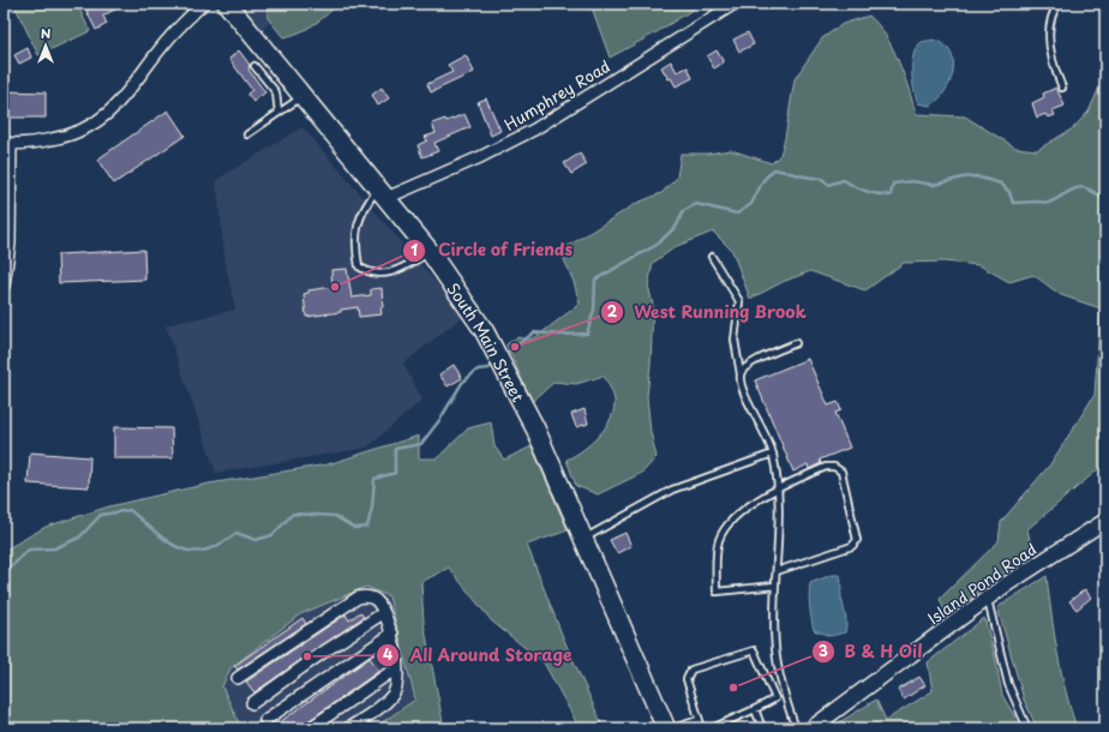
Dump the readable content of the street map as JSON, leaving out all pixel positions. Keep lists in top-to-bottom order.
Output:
{
  "streets": {
    "main road": ["South Main Street"],
    "street": ["Humphrey Road", "Island Pond Road"]
  },
  "crossings": [
    ["Humphrey Road", "South Main Street"]
  ],
  "places": [
    "Circle of Friends",
    "West Running Brook",
    "All Around Storage",
    "B & H Oil"
  ],
  "north": "top"
}
